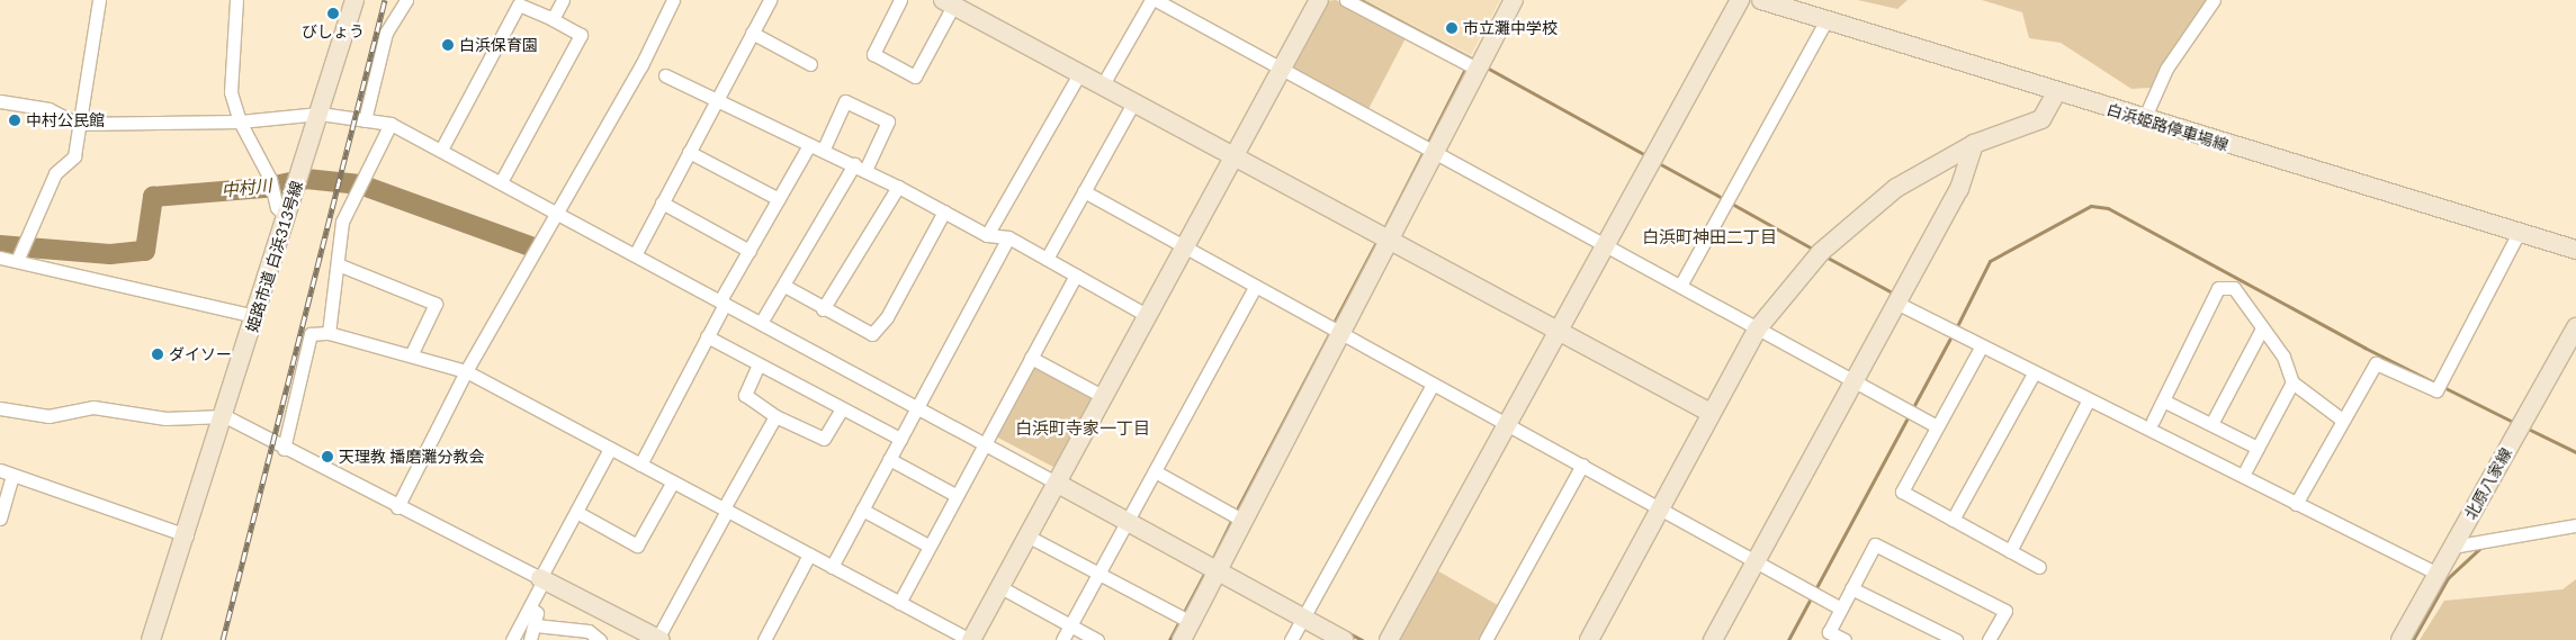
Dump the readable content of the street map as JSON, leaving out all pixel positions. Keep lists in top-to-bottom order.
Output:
{
  "streets": {
    "street": ["白浜姫路停車場線", "姫路市道 白浜313号線", "北原八家線"]
  },
  "districts": ["白浜町神田二丁目", "白浜町寺家一丁目"],
  "water": ["中村川"],
  "places": [
    "びしょう",
    "市立灘中学校",
    "白浜保育園",
    "中村公民館",
    "ダイソー",
    "天理教 播磨灘分教会"
  ]
}
